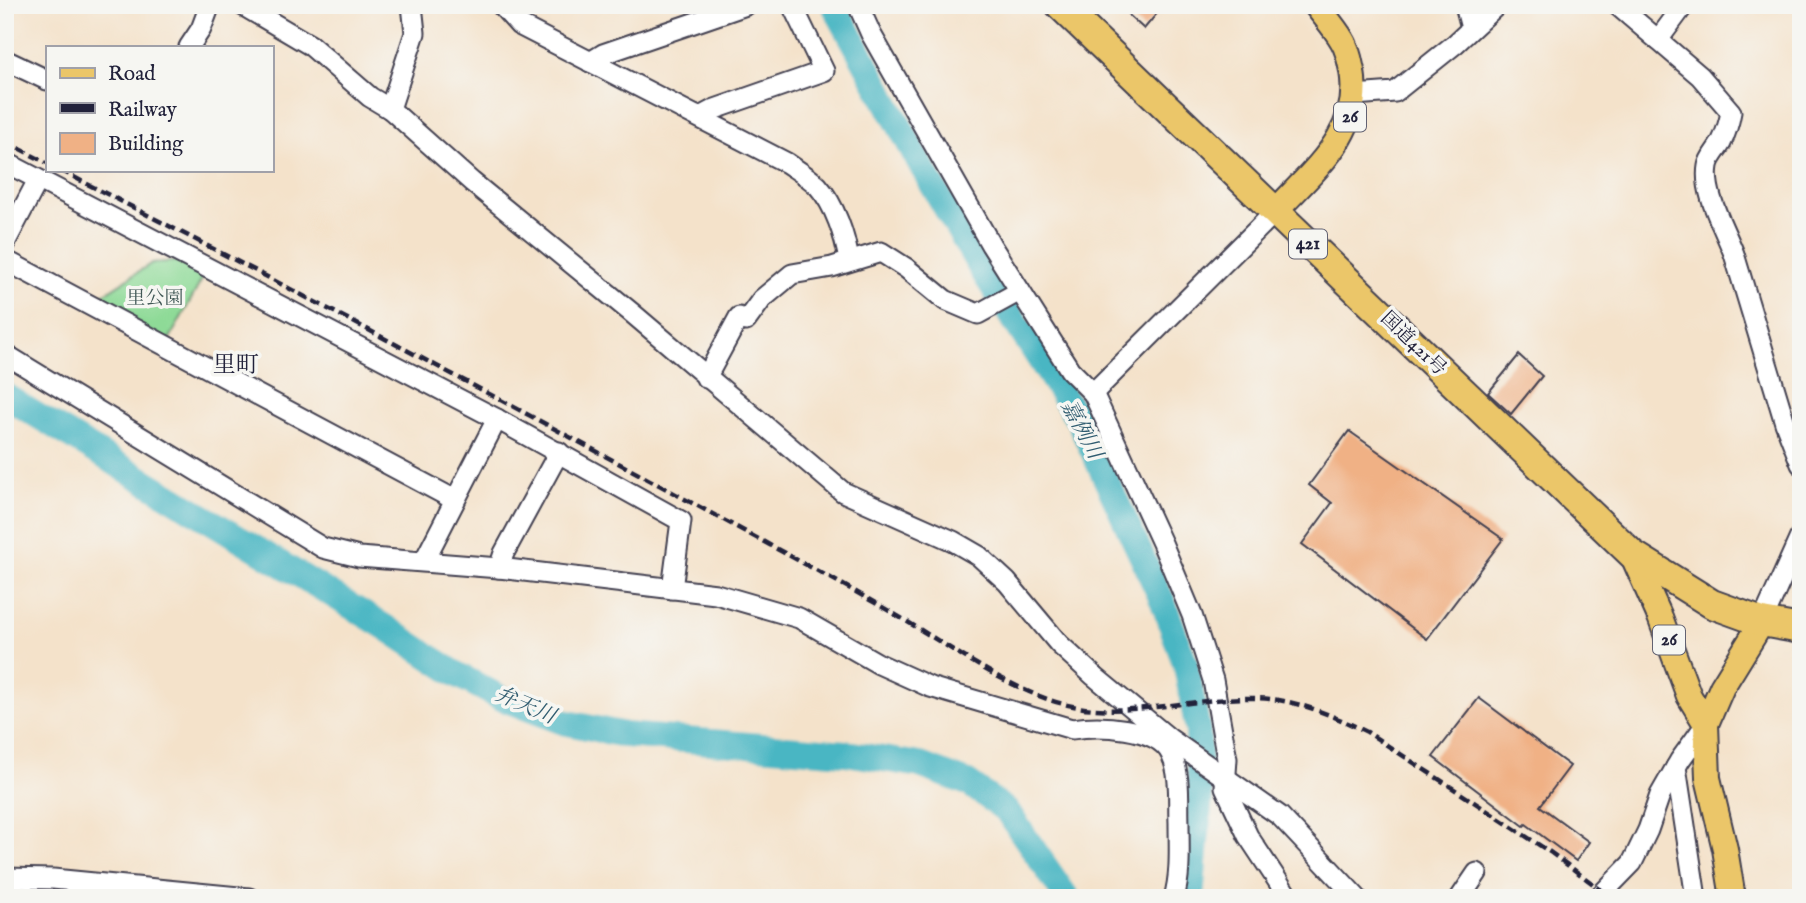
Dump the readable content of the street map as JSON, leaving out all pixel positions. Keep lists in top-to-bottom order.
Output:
{
  "streets": {
    "highway": ["421", "国道421号"],
    "main road": ["26"]
  },
  "crossings": [
    ["26", "国道421号"]
  ],
  "districts": ["里町"],
  "water": ["嘉例川", "弁天川"],
  "parks": ["里公園"],
  "legend": ["Road", "Railway", "Building"]
}
